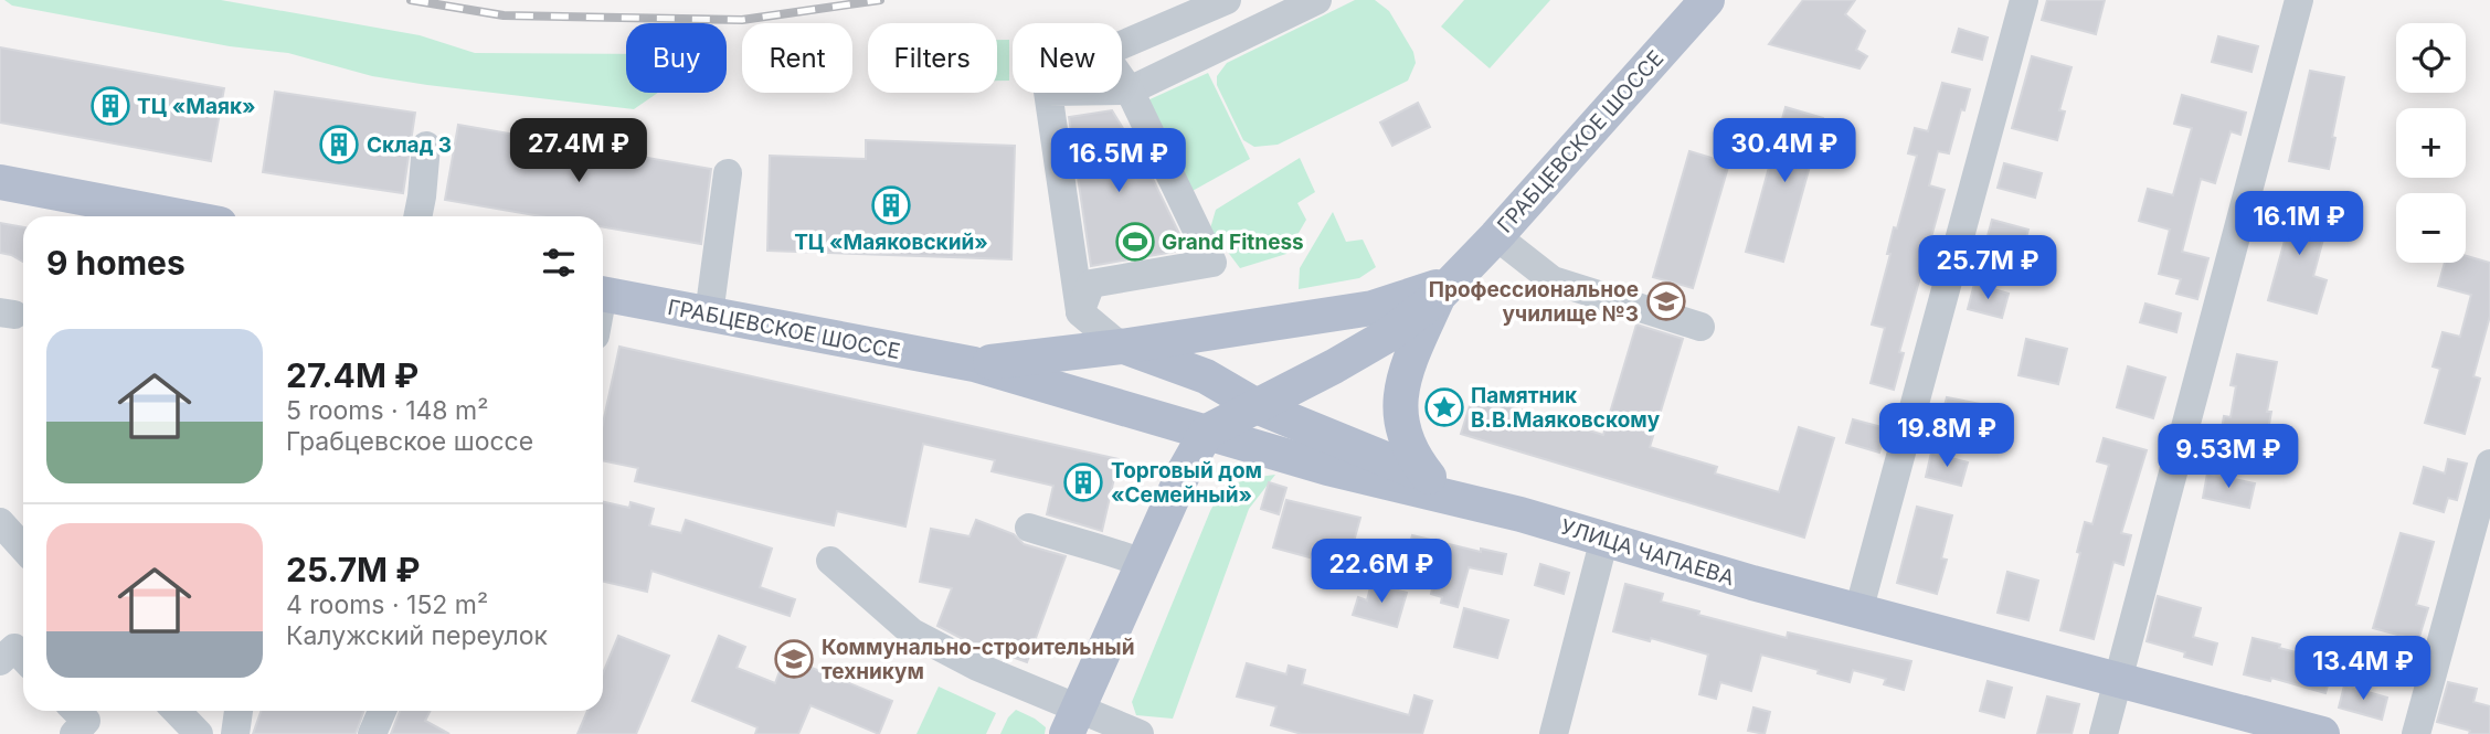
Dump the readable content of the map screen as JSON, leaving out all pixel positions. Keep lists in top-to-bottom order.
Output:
{
  "streets": {
    "main road": ["ГРАБЦЕВСКОЕ ШОССЕ", "УЛИЦА ЧАПАЕВА"]
  },
  "crossings": [
    ["ГРАБЦЕВСКОЕ ШОССЕ", "УЛИЦА ЧАПАЕВА"]
  ],
  "places": {
    "building": [
      "ТЦ «Маяк»",
      "Склад 3",
      "ТЦ «Маяковский»",
      "Торговый дом «Семейный»"
    ],
    "sports": ["Grand Fitness"],
    "school or university": ["Профессиональное училище №3", "Коммунально-строительный техникум"],
    "place": ["Памятник В.В.Маяковскому"]
  },
  "page": {
    "map_buttons": ["+", "−"],
    "chip": [
      "Buy",
      "Rent",
      "Filters",
      "New"
    ],
    "price": [
      "27.4M ₽",
      "30.4M ₽",
      "16.5M ₽",
      "16.1M ₽",
      "25.7M ₽",
      "19.8M ₽",
      "9.53M ₽",
      "22.6M ₽",
      "13.4M ₽"
    ],
    "heading": "9 homes",
    "list": [
      {
        "name": "27.4M ₽",
        "note": "5 rooms · 148 m² · Грабцевское шоссе"
      },
      {
        "name": "25.7M ₽",
        "note": "4 rooms · 152 m² · Калужский переулок"
      }
    ]
  }
}
